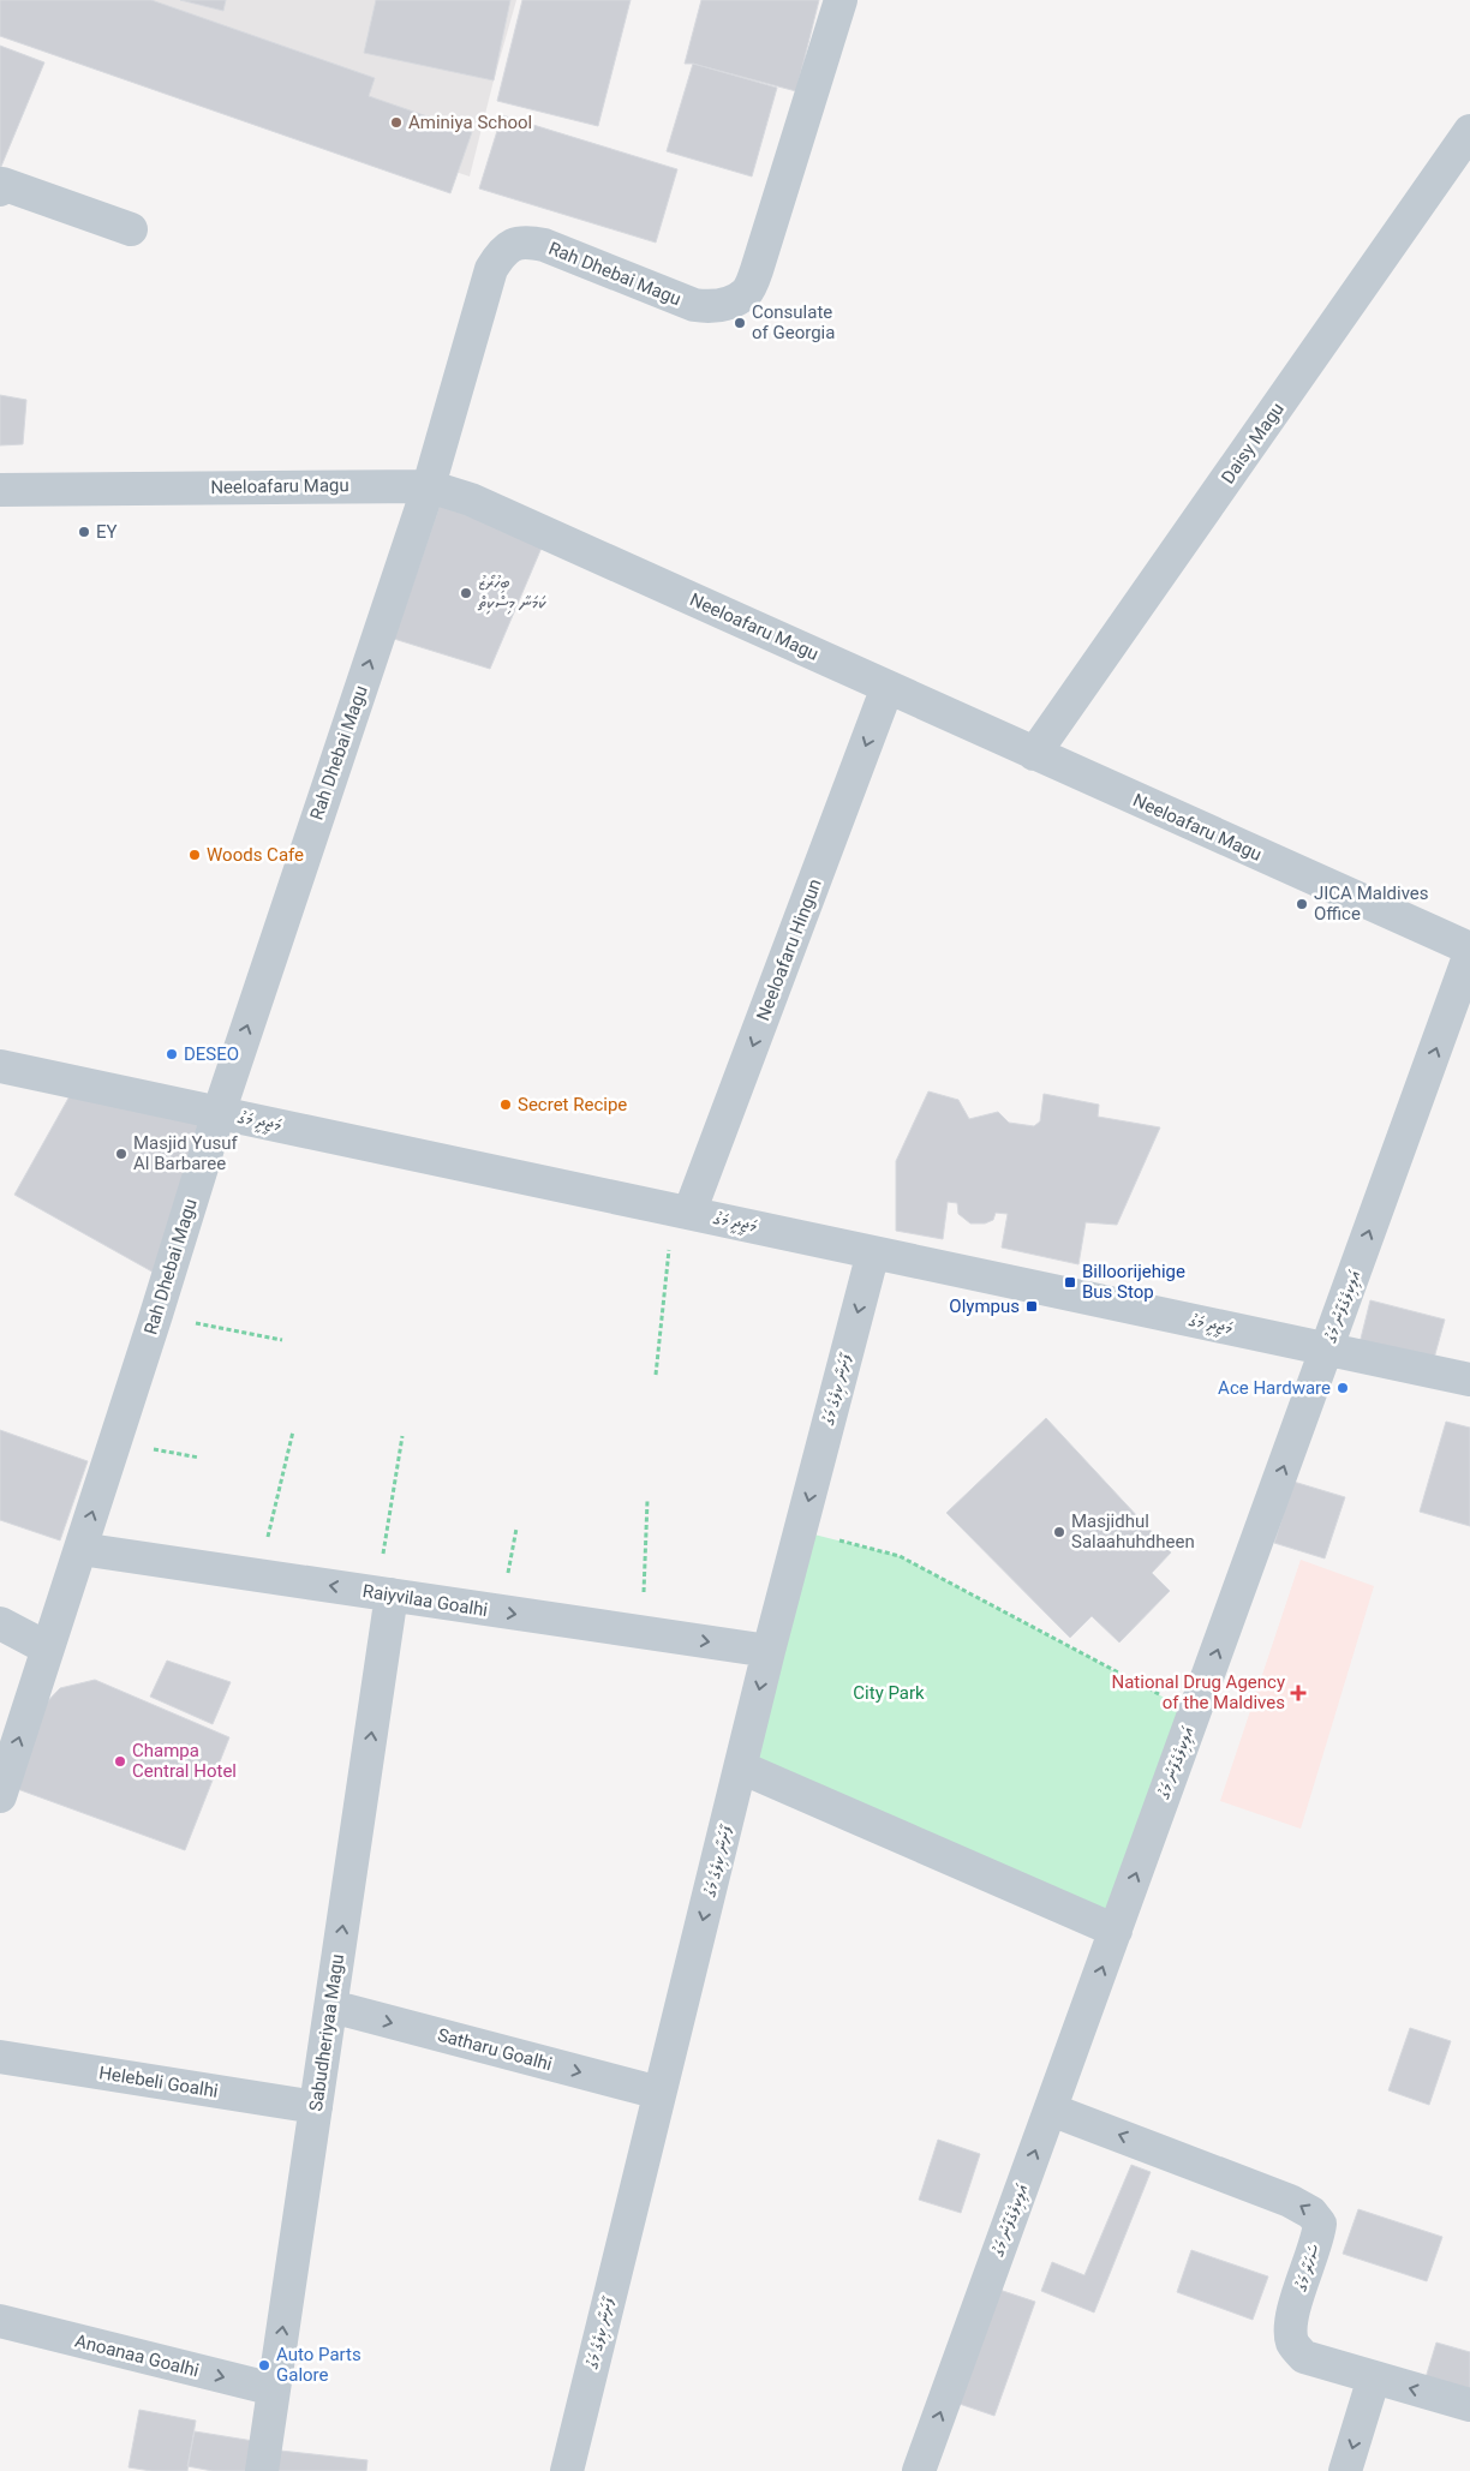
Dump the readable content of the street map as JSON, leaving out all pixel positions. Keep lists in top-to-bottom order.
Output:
{
  "streets": {
    "street": [
      "Rah Dhebai Magu",
      "Daisy Magu",
      "Neeloafaru Magu",
      "Neeloafaru Hingun",
      "މަޖީދީ މަގު",
      "އަލިކިލެގެފާނު މަގު",
      "ފާށަނާ ކިލެގެ މަގު",
      "Raiyvilaa Goalhi",
      "Sabudheriyaa Magu",
      "Satharu Goalhi",
      "Helebeli Goalhi",
      "ސަހަރާ މަގު",
      "Anoanaa Goalhi"
    ]
  },
  "crossings": [
    ["Rah Dhebai Magu", "Neeloafaru Magu"],
    ["Rah Dhebai Magu", "މަޖީދީ މަގު"],
    ["Rah Dhebai Magu", "Raiyvilaa Goalhi"],
    ["Daisy Magu", "Neeloafaru Magu"],
    ["Neeloafaru Magu", "Neeloafaru Hingun"],
    ["Neeloafaru Hingun", "މަޖީދީ މަގު"],
    ["މަޖީދީ މަގު", "އަލިކިލެގެފާނު މަގު"],
    ["މަޖީދީ މަގު", "ފާށަނާ ކިލެގެ މަގު"],
    ["އަލިކިލެގެފާނު މަގު", "ސަހަރާ މަގު"],
    ["ފާށަނާ ކިލެގެ މަގު", "Raiyvilaa Goalhi"],
    ["ފާށަނާ ކިލެގެ މަގު", "Satharu Goalhi"],
    ["Raiyvilaa Goalhi", "Sabudheriyaa Magu"],
    ["Sabudheriyaa Magu", "Satharu Goalhi"],
    ["Sabudheriyaa Magu", "Helebeli Goalhi"],
    ["Sabudheriyaa Magu", "Anoanaa Goalhi"]
  ],
  "one_way": [
    "Rah Dhebai Magu",
    "Neeloafaru Hingun",
    "އަލިކިލެގެފާނު މަގު",
    "ފާށަނާ ކިލެގެ މަގު",
    "Sabudheriyaa Magu",
    "Satharu Goalhi",
    "ސަހަރާ މަގު",
    "Anoanaa Goalhi"
  ],
  "parks": ["City Park"],
  "places": {
    "other": [
      "Aminiya School",
      "Consulate of Georgia",
      "EY",
      "ބިހުރޯޒު ކަމަނާ މިސްކިތް",
      "Woods Cafe",
      "JICA Maldives Office",
      "DESEO",
      "Secret Recipe",
      "Masjid Yusuf Al Barbaree",
      "Ace Hardware",
      "Masjidhul Salaahuhdheen",
      "Champa Central Hotel",
      "Auto Parts Galore"
    ],
    "transit": ["Billoorijehige Bus Stop", "Olympus"],
    "health": ["National Drug Agency of the Maldives"]
  }
}
